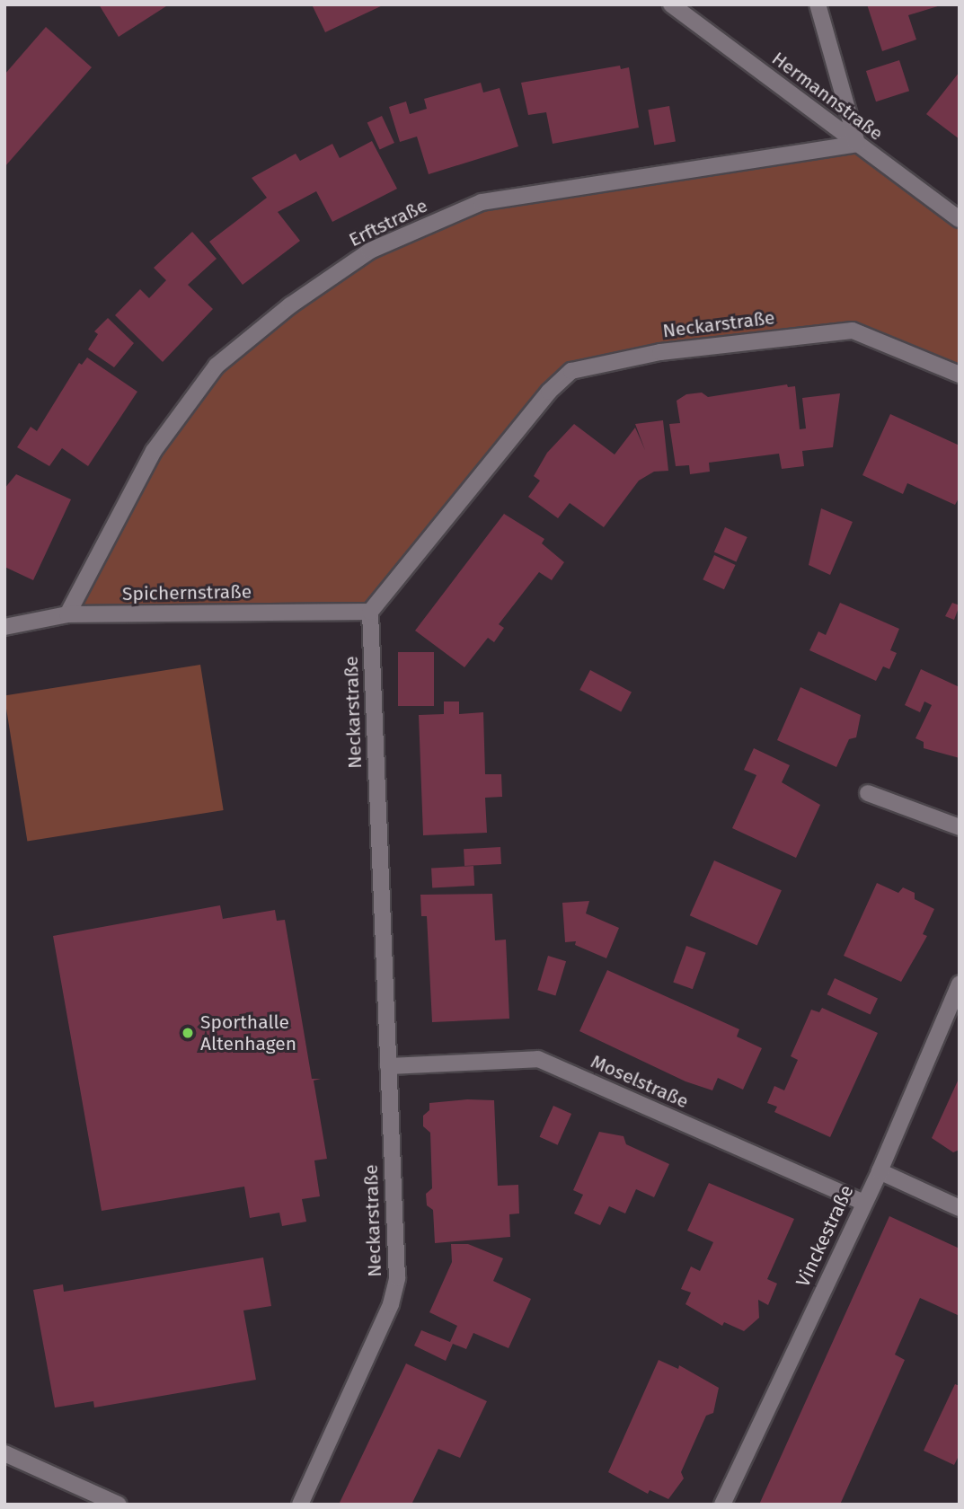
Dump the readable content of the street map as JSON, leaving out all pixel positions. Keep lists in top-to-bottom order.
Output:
{
  "streets": {
    "street": [
      "Hermannstraße",
      "Erftstraße",
      "Neckarstraße",
      "Spichernstraße",
      "Moselstraße",
      "Vinckestraße"
    ]
  },
  "crossings": [
    ["Hermannstraße", "Erftstraße"],
    ["Erftstraße", "Spichernstraße"],
    ["Neckarstraße", "Spichernstraße"],
    ["Neckarstraße", "Moselstraße"],
    ["Moselstraße", "Vinckestraße"]
  ],
  "places": ["Sporthalle Altenhagen"]
}
